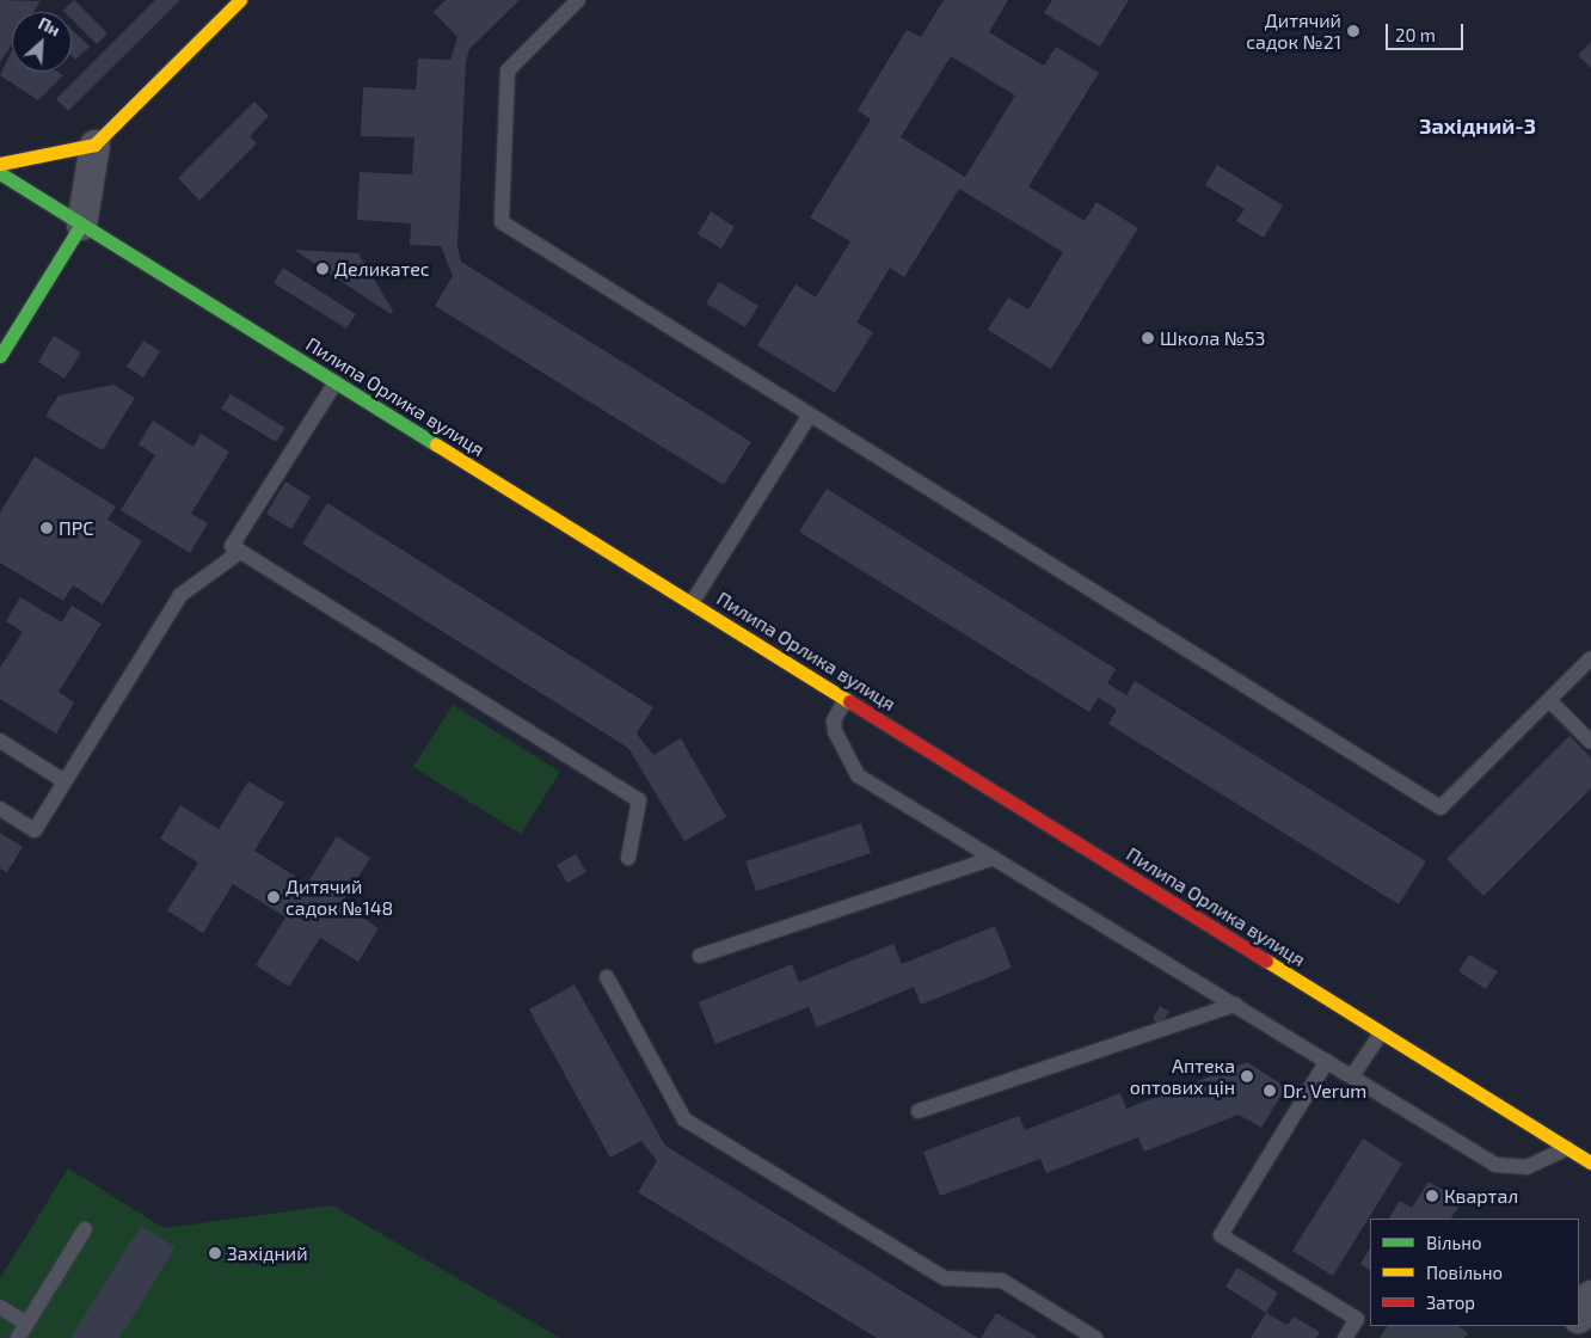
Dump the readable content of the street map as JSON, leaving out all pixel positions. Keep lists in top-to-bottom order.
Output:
{
  "streets": {
    "street": ["Пилипа Орлика вулиця"]
  },
  "districts": ["Західний-3"],
  "places": [
    "Дитячий садок №21",
    "Деликатес",
    "Школа №53",
    "ПРС",
    "Дитячий садок №148",
    "Аптека оптових цін",
    "Dr. Verum",
    "Квартал",
    "Західний"
  ],
  "legend": ["Вільно", "Повільно", "Затор"],
  "scale_bar": "20 m",
  "north": "top right"
}
